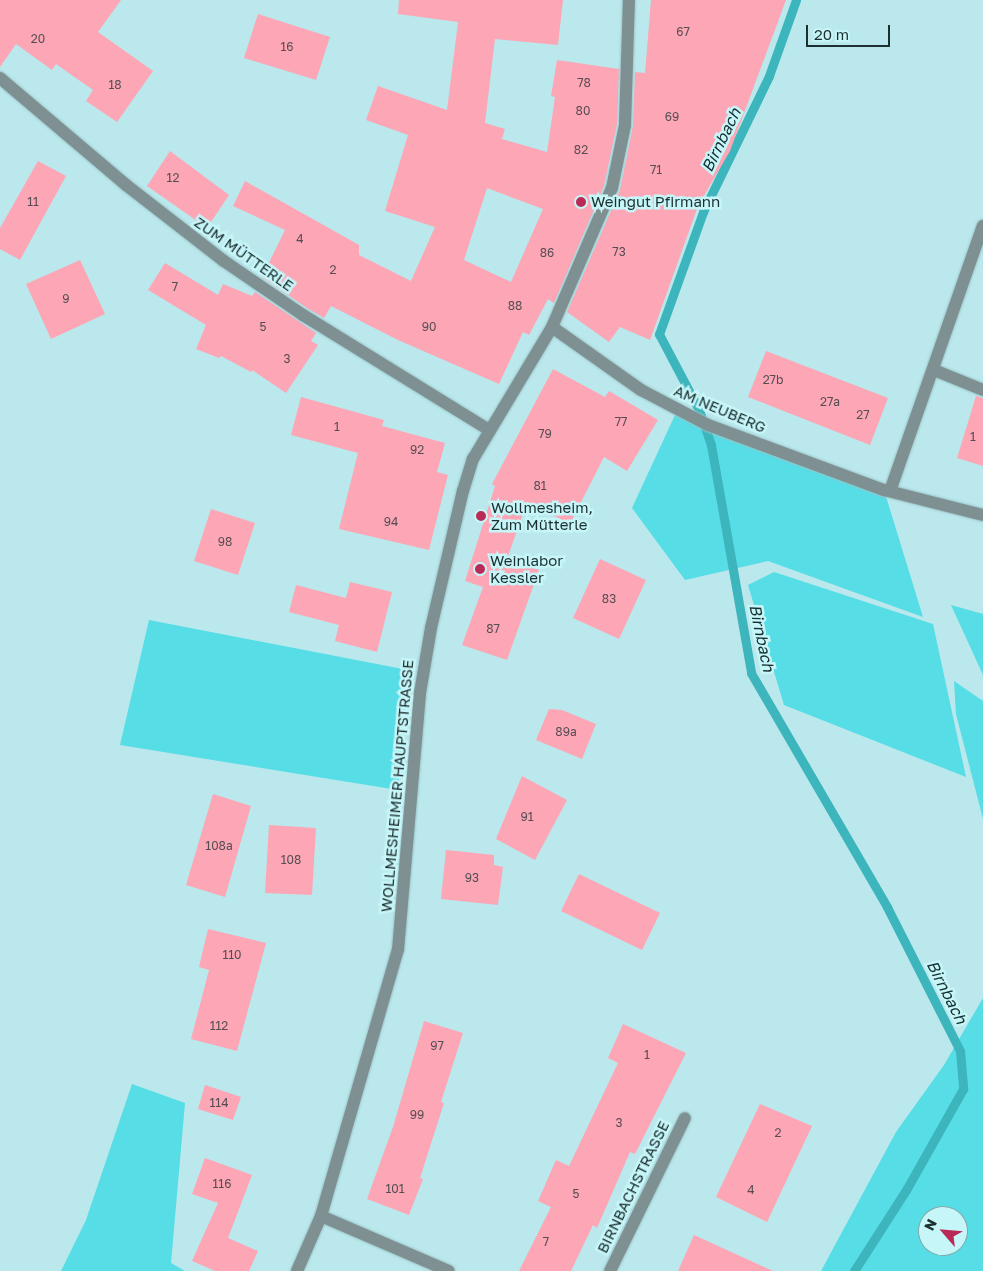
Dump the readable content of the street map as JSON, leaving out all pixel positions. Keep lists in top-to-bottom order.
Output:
{
  "streets": {
    "street": [
      "ZUM MÜTTERLE",
      "AM NEUBERG",
      "WOLLMESHEIMER HAUPTSTRASSE",
      "BIRNBACHSTRASSE"
    ]
  },
  "crossings": [
    ["ZUM MÜTTERLE", "WOLLMESHEIMER HAUPTSTRASSE"],
    ["AM NEUBERG", "WOLLMESHEIMER HAUPTSTRASSE"]
  ],
  "water": ["Birnbach"],
  "places": ["Weingut Pfirmann", "Wollmesheim, Zum Mütterle", "Weinlabor Kessler"],
  "house_numbers": [
    "67",
    "20",
    "16",
    "78",
    "18",
    "80",
    "69",
    "82",
    "71",
    "12",
    "11",
    "4",
    "73",
    "86",
    "2",
    "7",
    "9",
    "88",
    "5",
    "90",
    "3",
    "27b",
    "27a",
    "27",
    "77",
    "1",
    "79",
    "1",
    "92",
    "81",
    "94",
    "98",
    "83",
    "87",
    "89a",
    "91",
    "108a",
    "108",
    "93",
    "110",
    "112",
    "97",
    "1",
    "114",
    "99",
    "3",
    "2",
    "116",
    "101",
    "4",
    "5",
    "7"
  ],
  "scale_bar": "20 m",
  "north": "top left"
}
